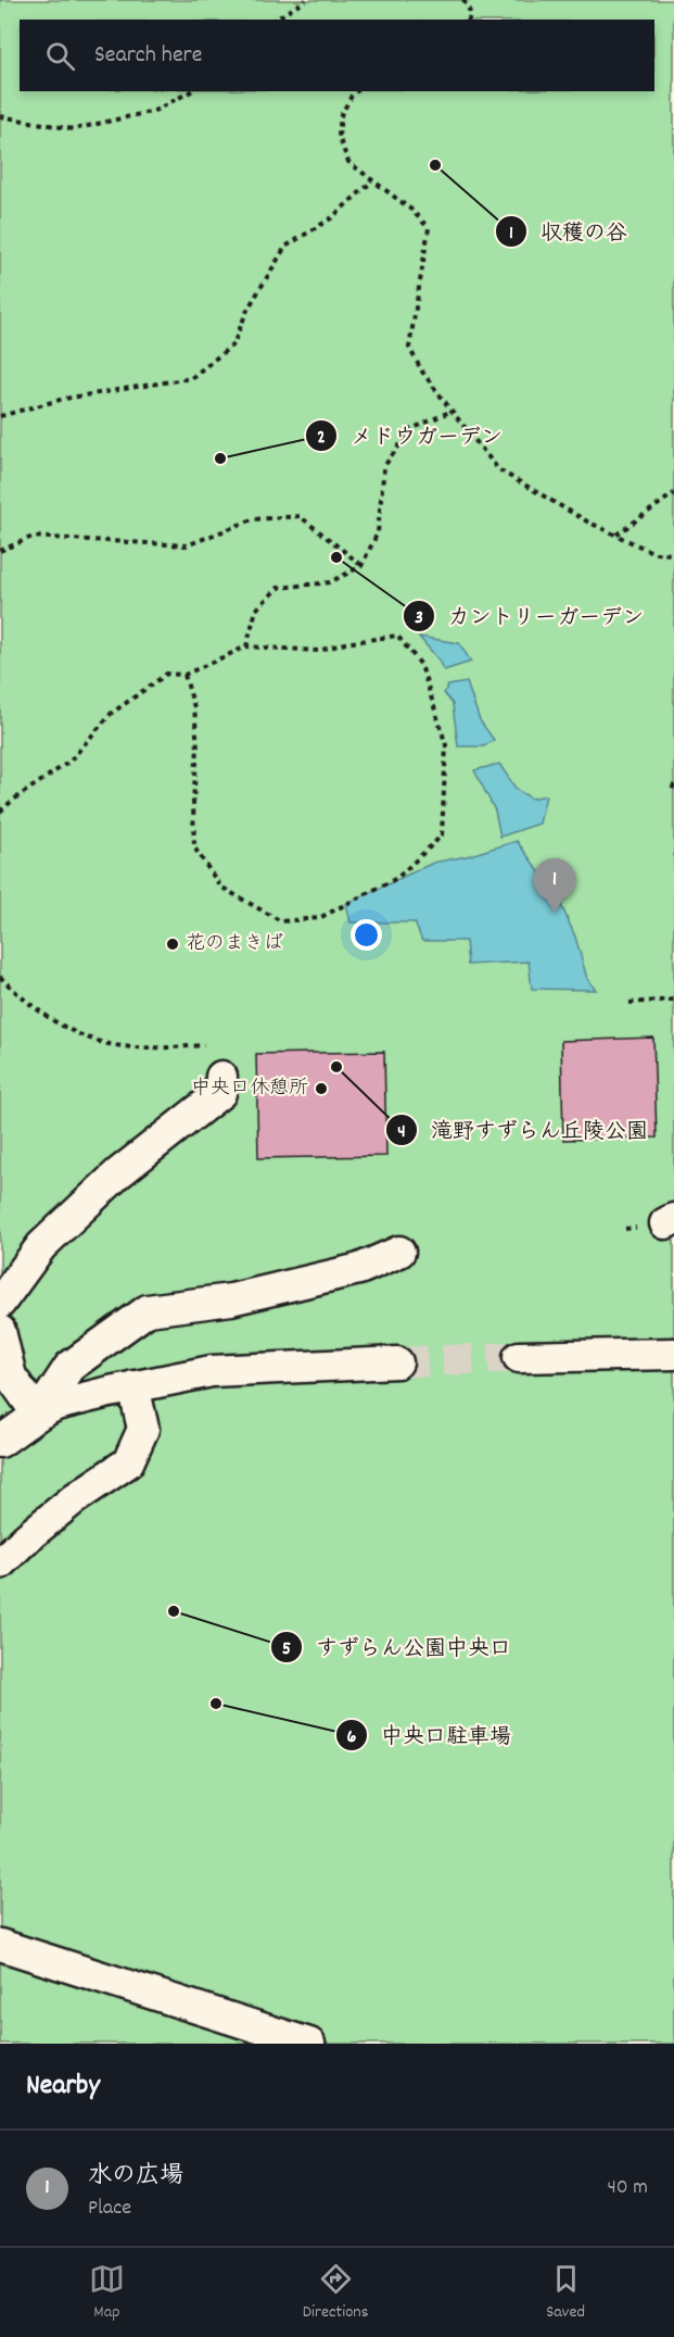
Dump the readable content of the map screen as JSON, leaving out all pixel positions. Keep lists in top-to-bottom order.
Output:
{
  "places": [
    "収穫の谷",
    "メドウガーデン",
    "カントリーガーデン",
    "花のまきば",
    "滝野すずらん丘陵公園",
    "中央口休憩所",
    "すずらん公園中央口",
    "中央口駐車場"
  ],
  "page": {
    "search": "Search here",
    "pins": "1",
    "heading": "Nearby",
    "list": [
      {
        "mark": "1",
        "name": "水の広場",
        "note": "Place",
        "value": "40 m"
      }
    ],
    "nav": ["Map", "Directions", "Saved"]
  }
}
